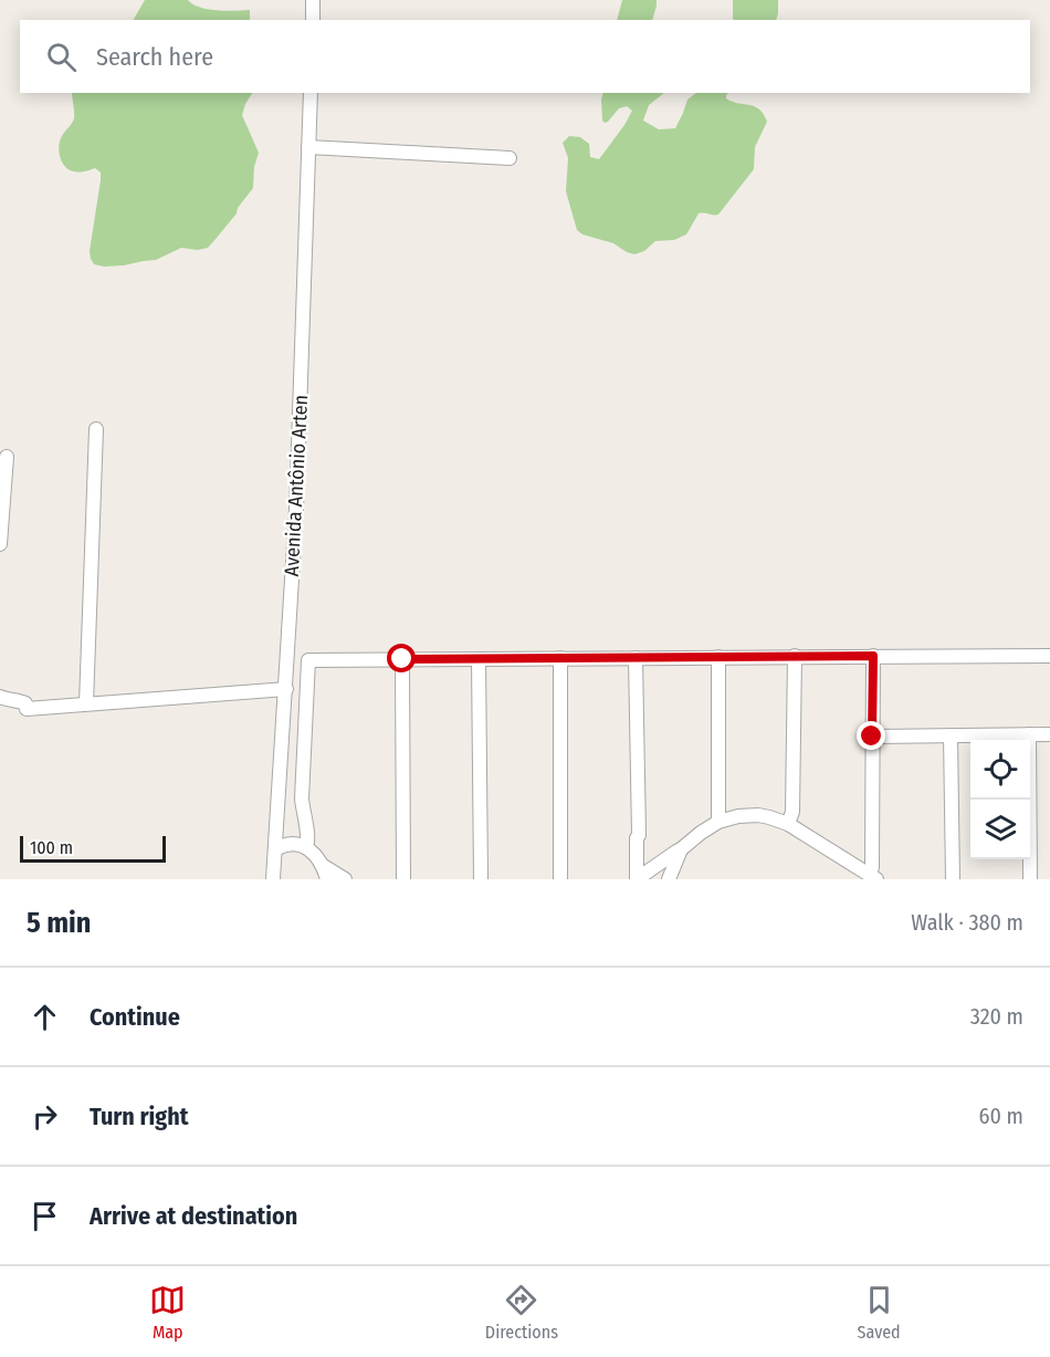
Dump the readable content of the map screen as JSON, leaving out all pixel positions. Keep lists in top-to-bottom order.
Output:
{
  "streets": {
    "street": ["Avenida Antônio Arten"]
  },
  "scale_bar": "100 m",
  "page": {
    "search": "Search here",
    "scale": "100 m",
    "heading": ["5 min", "Walk · 380 m"],
    "list": [
      ["Continue", "320 m"],
      ["Turn right", "60 m"],
      "Arrive at destination"
    ],
    "nav": ["Map", "Directions", "Saved"]
  }
}
